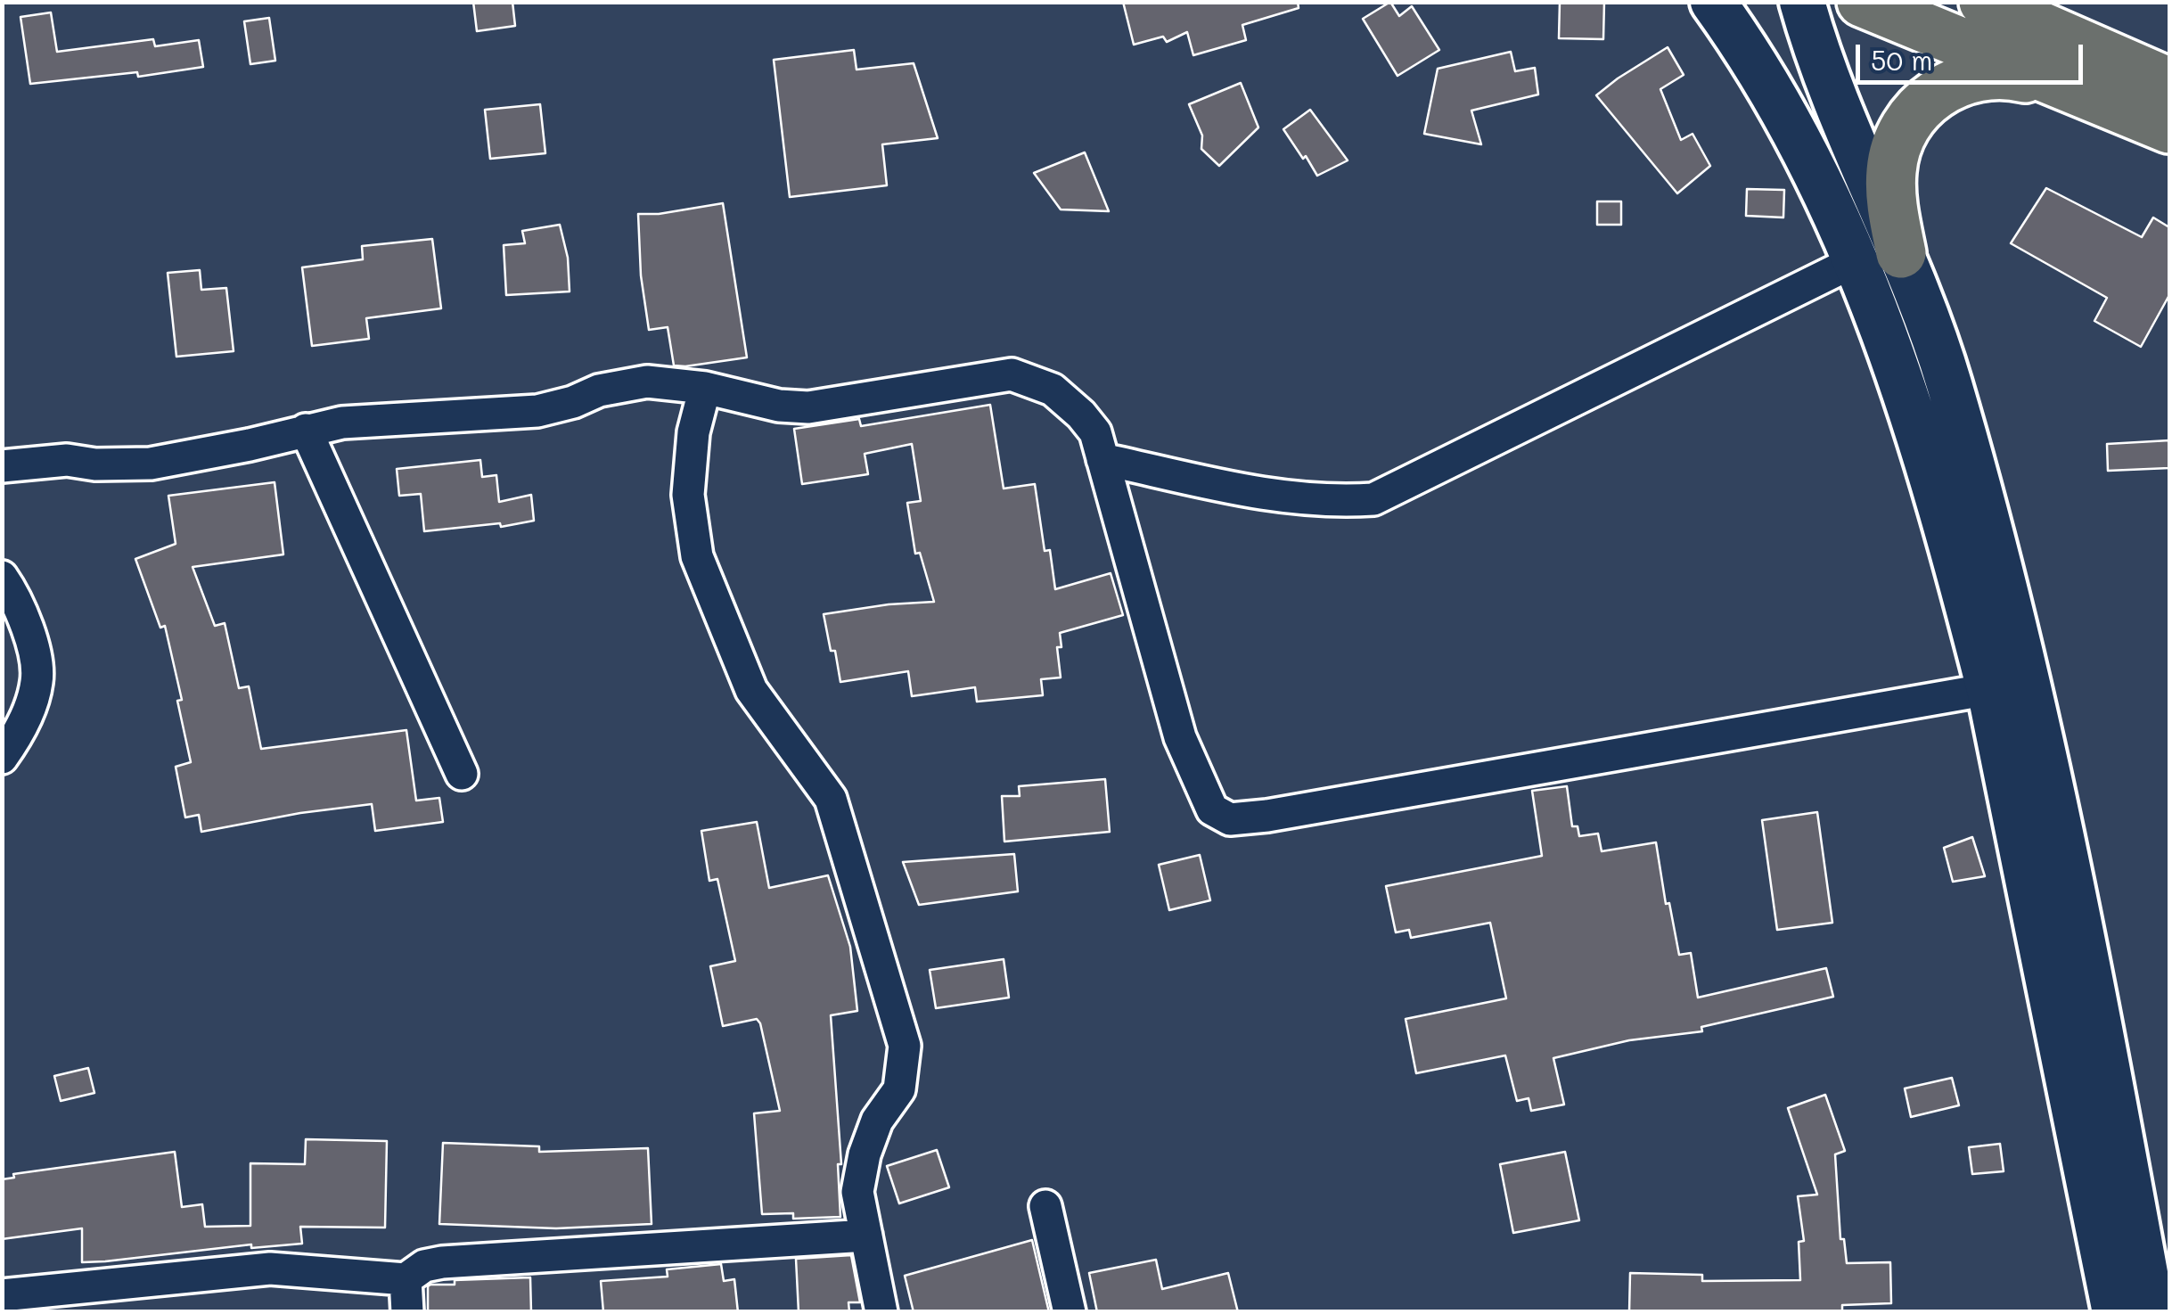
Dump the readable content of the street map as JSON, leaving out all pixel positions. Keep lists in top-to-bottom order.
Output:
{
  "scale_bar": "50 m"
}
